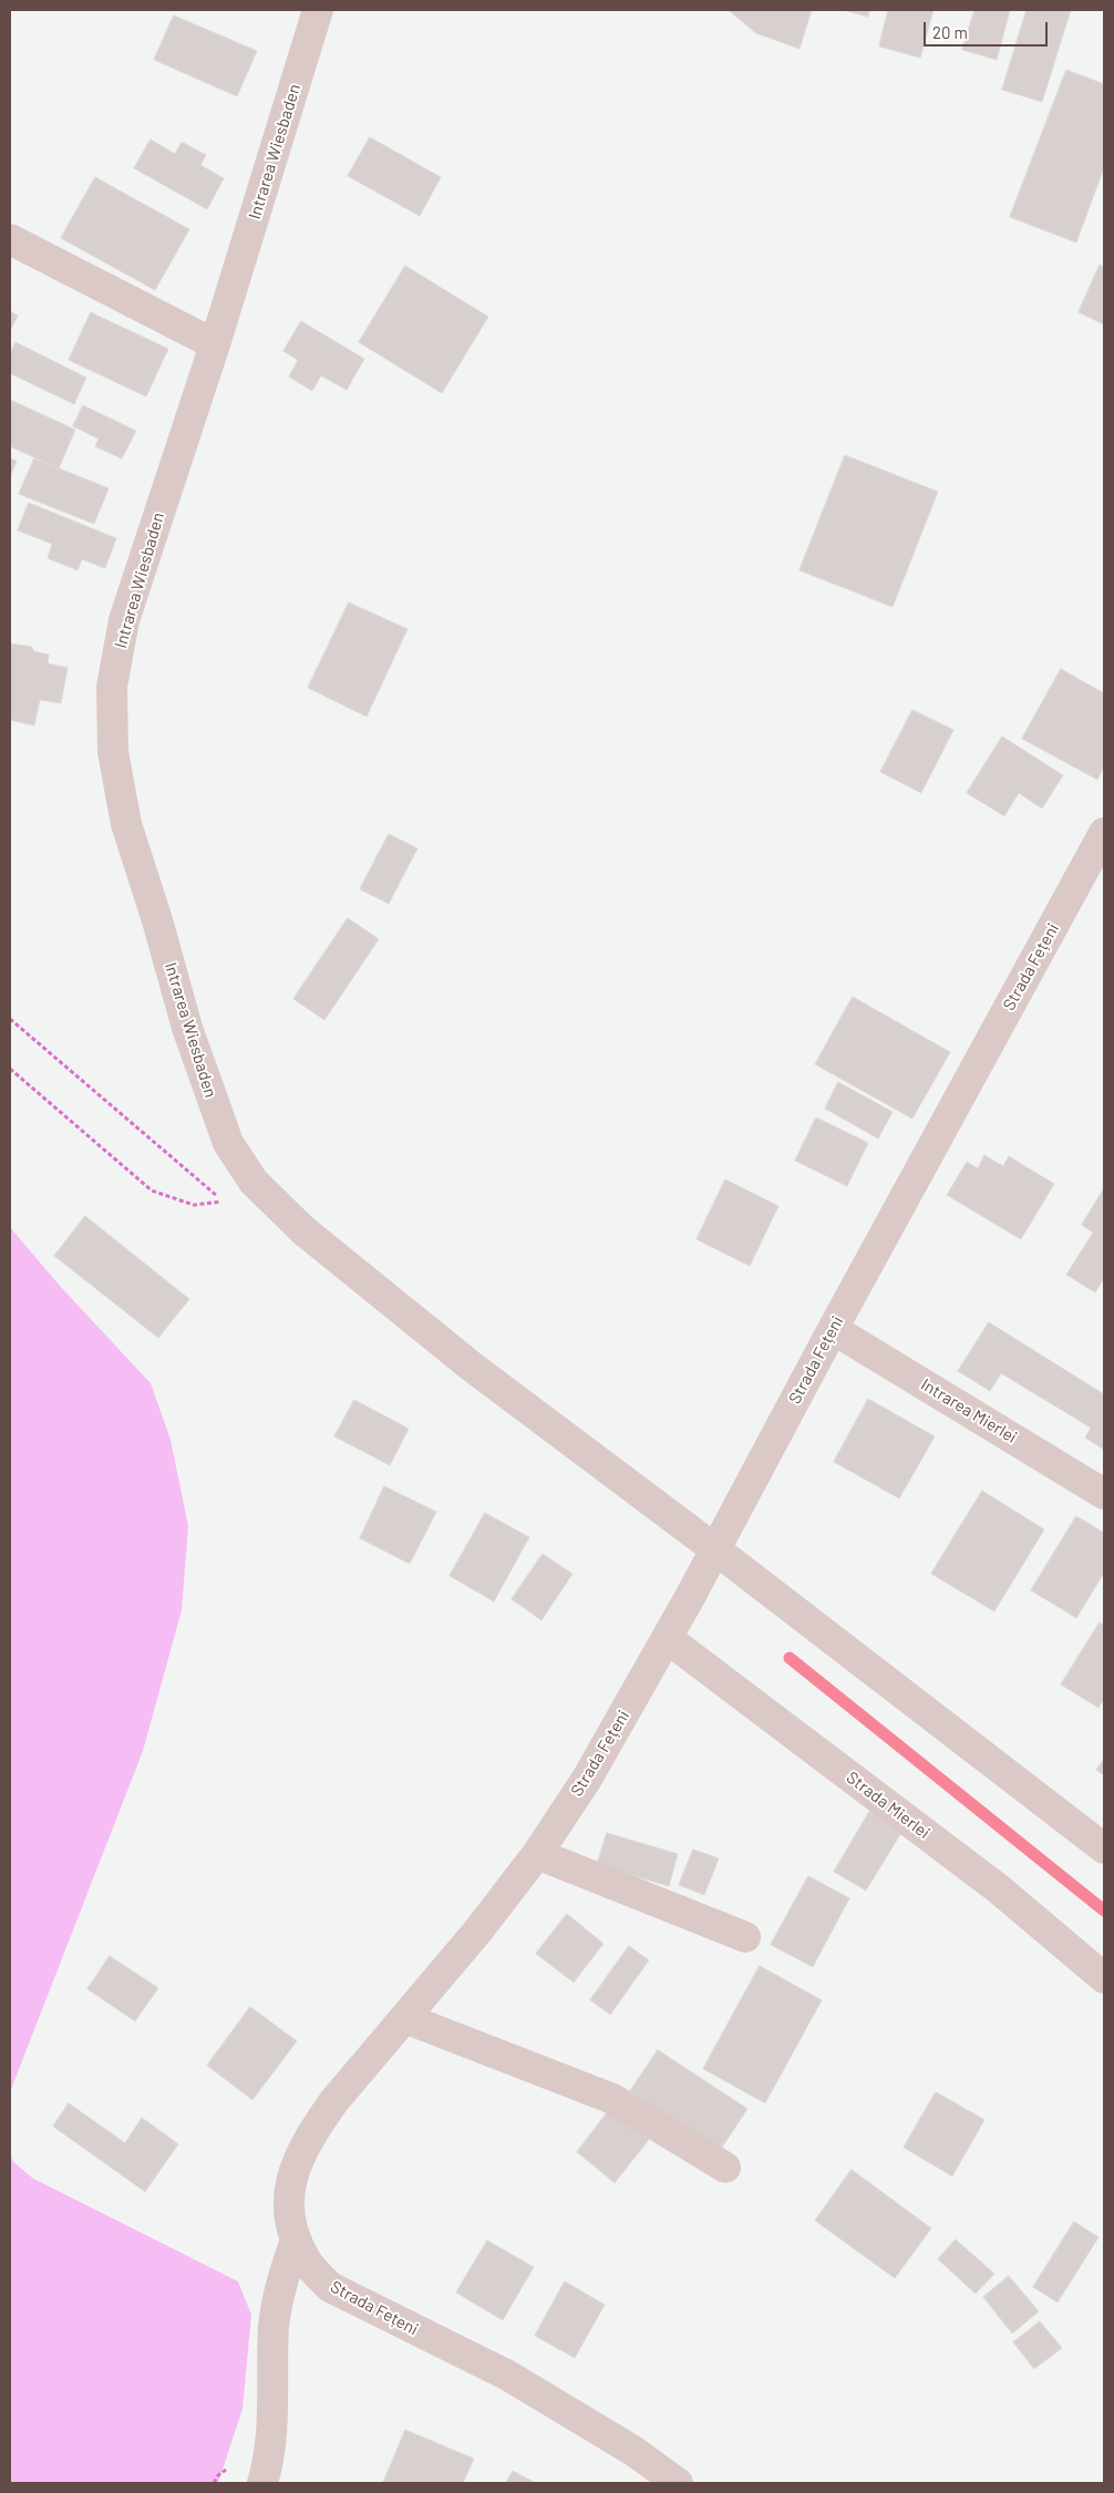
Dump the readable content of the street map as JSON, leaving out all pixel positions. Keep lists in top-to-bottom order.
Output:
{
  "streets": {
    "street": [
      "Intrarea Wiesbaden",
      "Strada Fețeni",
      "Intrarea Mierlei",
      "Strada Mierlei"
    ]
  },
  "crossings": [
    ["Intrarea Wiesbaden", "Strada Fețeni"],
    ["Strada Fețeni", "Intrarea Mierlei"],
    ["Strada Fețeni", "Strada Mierlei"]
  ],
  "scale_bar": "20 m"
}
